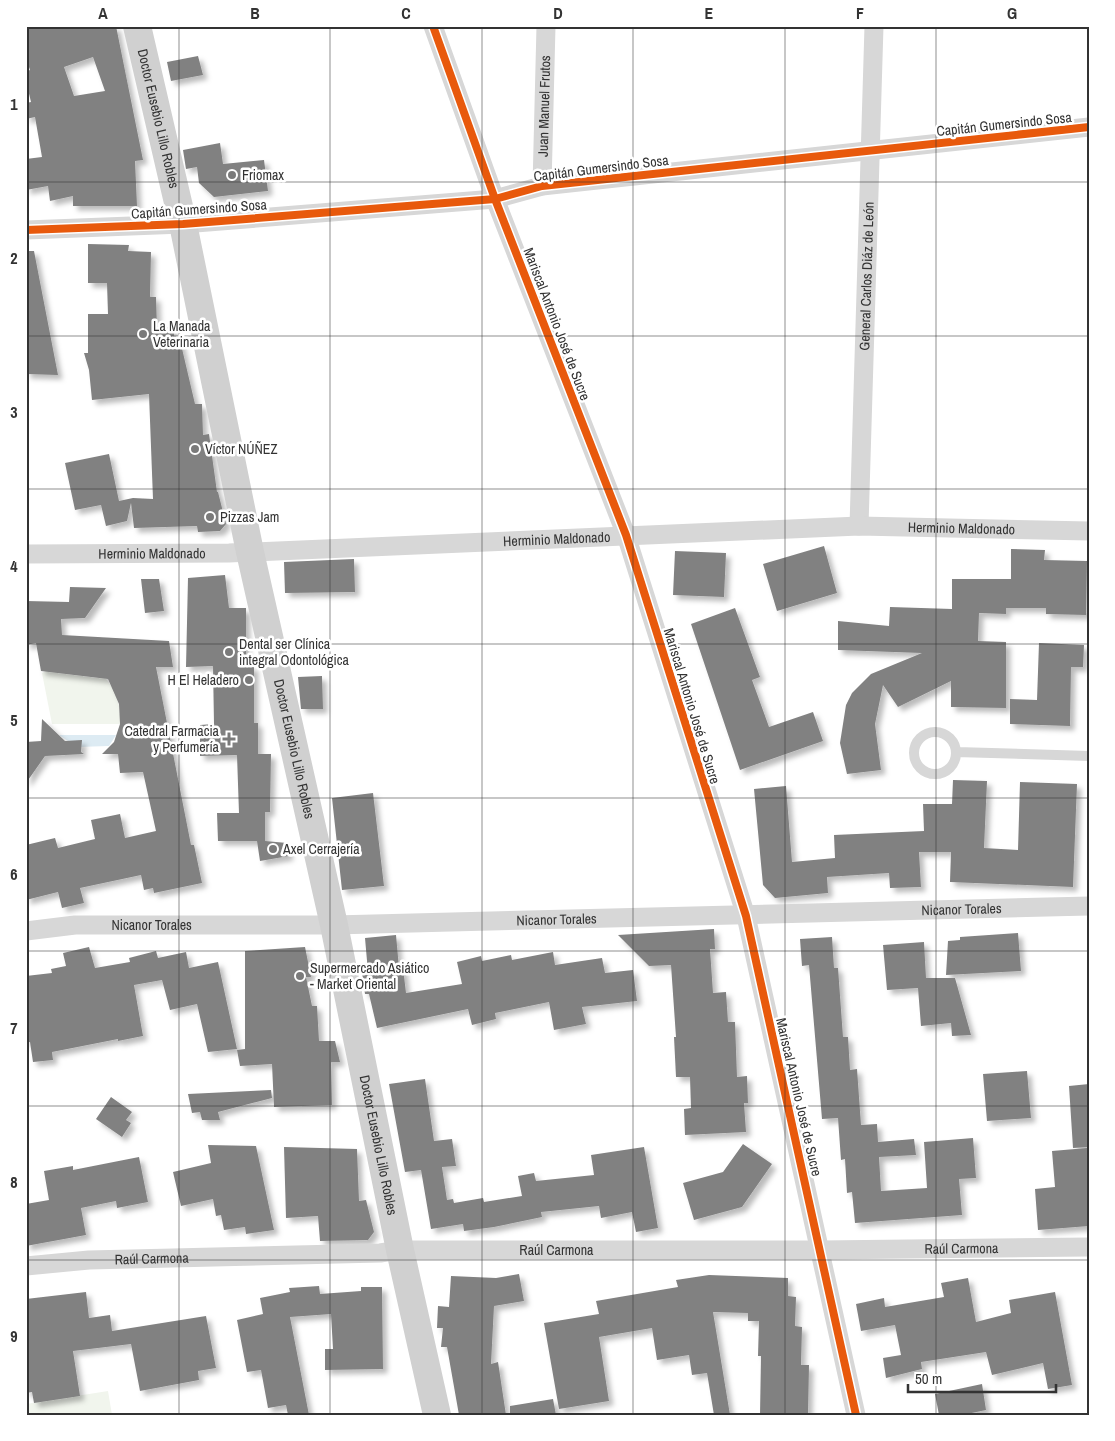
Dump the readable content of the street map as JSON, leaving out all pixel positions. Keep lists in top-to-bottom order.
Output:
{
  "streets": {
    "main road": ["Doctor Eusebio Lillo Robles"],
    "street": [
      "Juan Manuel Frutos",
      "Capitán Gumersindo Sosa",
      "General Carlos Diáz de León",
      "Mariscal Antonio José de Sucre",
      "Herminio Maldonado",
      "Nicanor Torales",
      "Raúl Carmona"
    ]
  },
  "crossings": [
    ["Juan Manuel Frutos", "Capitán Gumersindo Sosa"],
    ["Doctor Eusebio Lillo Robles", "Capitán Gumersindo Sosa"],
    ["Doctor Eusebio Lillo Robles", "Herminio Maldonado"],
    ["Doctor Eusebio Lillo Robles", "Nicanor Torales"],
    ["Doctor Eusebio Lillo Robles", "Raúl Carmona"],
    ["Capitán Gumersindo Sosa", "General Carlos Diáz de León"],
    ["Capitán Gumersindo Sosa", "Mariscal Antonio José de Sucre"],
    ["General Carlos Diáz de León", "Herminio Maldonado"],
    ["Mariscal Antonio José de Sucre", "Herminio Maldonado"],
    ["Mariscal Antonio José de Sucre", "Nicanor Torales"],
    ["Mariscal Antonio José de Sucre", "Raúl Carmona"]
  ],
  "places": {
    "other": [
      "Friomax",
      "La Manada Veterinaria",
      "Víctor NÚÑEZ",
      "Pizzas Jam",
      "Dental ser Clínica integral Odontológica",
      "H El Heladero",
      "Axel Cerrajería",
      "Supermercado Asiático - Market Oriental"
    ],
    "health": ["Catedral Farmacia y Perfumería"]
  },
  "scale_bar": "50 m",
  "grid": {
    "columns": [
      "A",
      "B",
      "C",
      "D",
      "E",
      "F",
      "G"
    ],
    "rows": [
      "1",
      "2",
      "3",
      "4",
      "5",
      "6",
      "7",
      "8",
      "9"
    ]
  }
}
